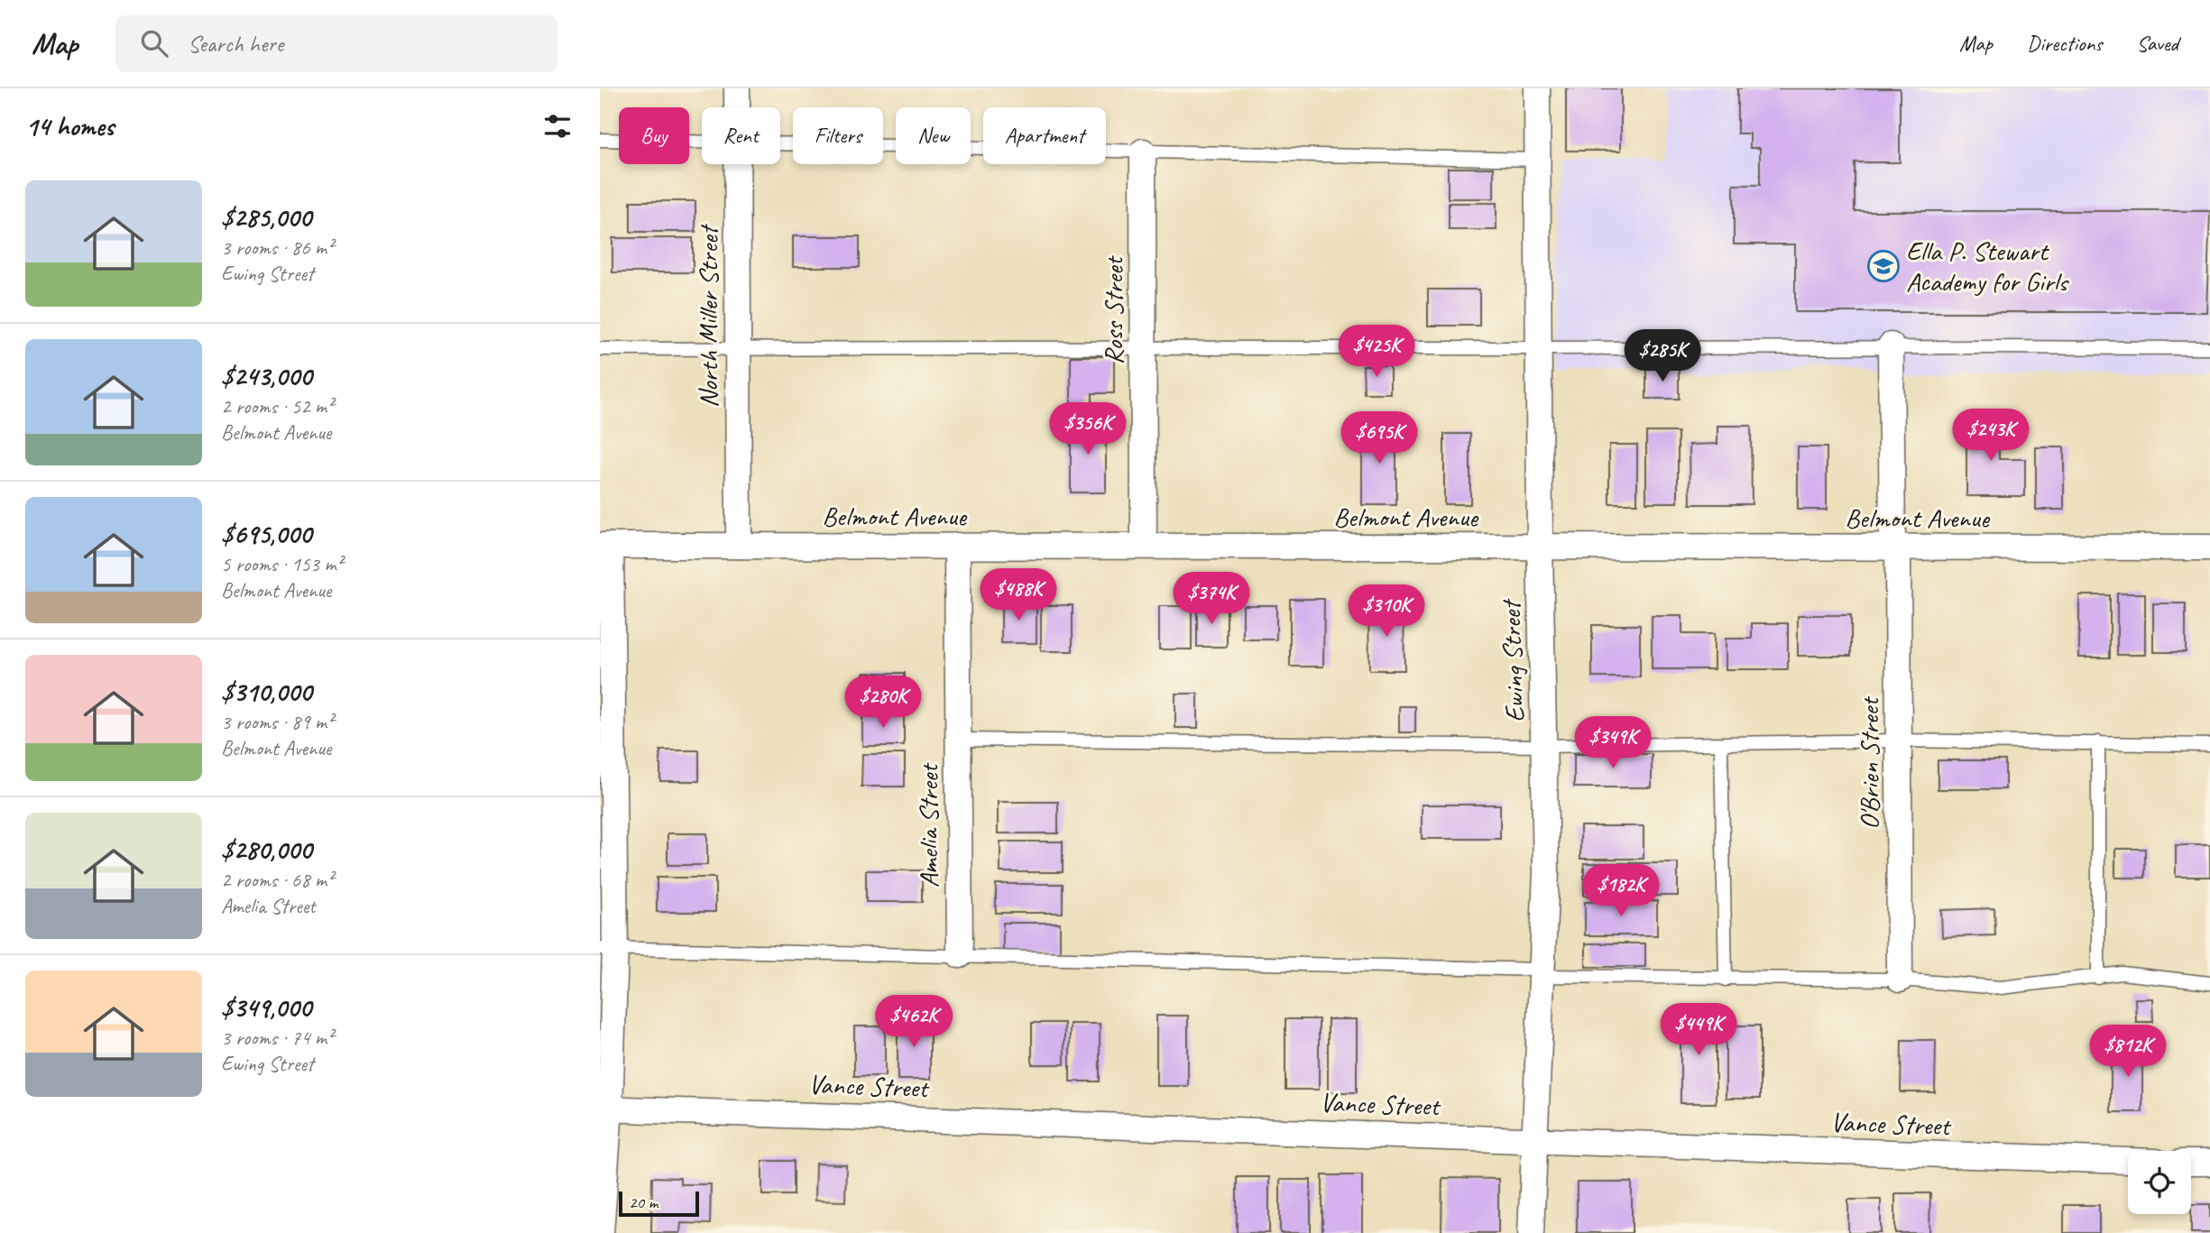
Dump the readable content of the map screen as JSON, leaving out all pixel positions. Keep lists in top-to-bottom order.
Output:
{
  "streets": {
    "street": [
      "Ross Street",
      "North Miller Street",
      "Belmont Avenue",
      "Ewing Street",
      "O'Brien Street",
      "Amelia Street",
      "Vance Street"
    ]
  },
  "crossings": [
    ["Ross Street", "Belmont Avenue"],
    ["North Miller Street", "Belmont Avenue"],
    ["Belmont Avenue", "Ewing Street"],
    ["Belmont Avenue", "O'Brien Street"],
    ["Belmont Avenue", "Amelia Street"],
    ["Ewing Street", "Vance Street"]
  ],
  "places": {
    "school or university": ["Ella P. Stewart Academy for Girls"]
  },
  "scale_bar": "20 m",
  "page": {
    "header": "Map",
    "search": "Search here",
    "nav": ["Map", "Directions", "Saved"],
    "heading": "14 homes",
    "chip": [
      "Buy",
      "Rent",
      "Filters",
      "New",
      "Apartment"
    ],
    "list": [
      {
        "name": "$285,000",
        "note": "3 rooms · 86 m² · Ewing Street"
      },
      {
        "name": "$243,000",
        "note": "2 rooms · 52 m² · Belmont Avenue"
      },
      {
        "name": "$695,000",
        "note": "5 rooms · 153 m² · Belmont Avenue"
      },
      {
        "name": "$310,000",
        "note": "3 rooms · 89 m² · Belmont Avenue"
      },
      {
        "name": "$280,000",
        "note": "2 rooms · 68 m² · Amelia Street"
      },
      {
        "name": "$349,000",
        "note": "3 rooms · 74 m² · Ewing Street"
      }
    ],
    "price": [
      "$425K",
      "$285K",
      "$356K",
      "$243K",
      "$695K",
      "$488K",
      "$374K",
      "$310K",
      "$280K",
      "$349K",
      "$182K",
      "$462K",
      "$449K",
      "$812K"
    ],
    "scale": "20 m"
  }
}
